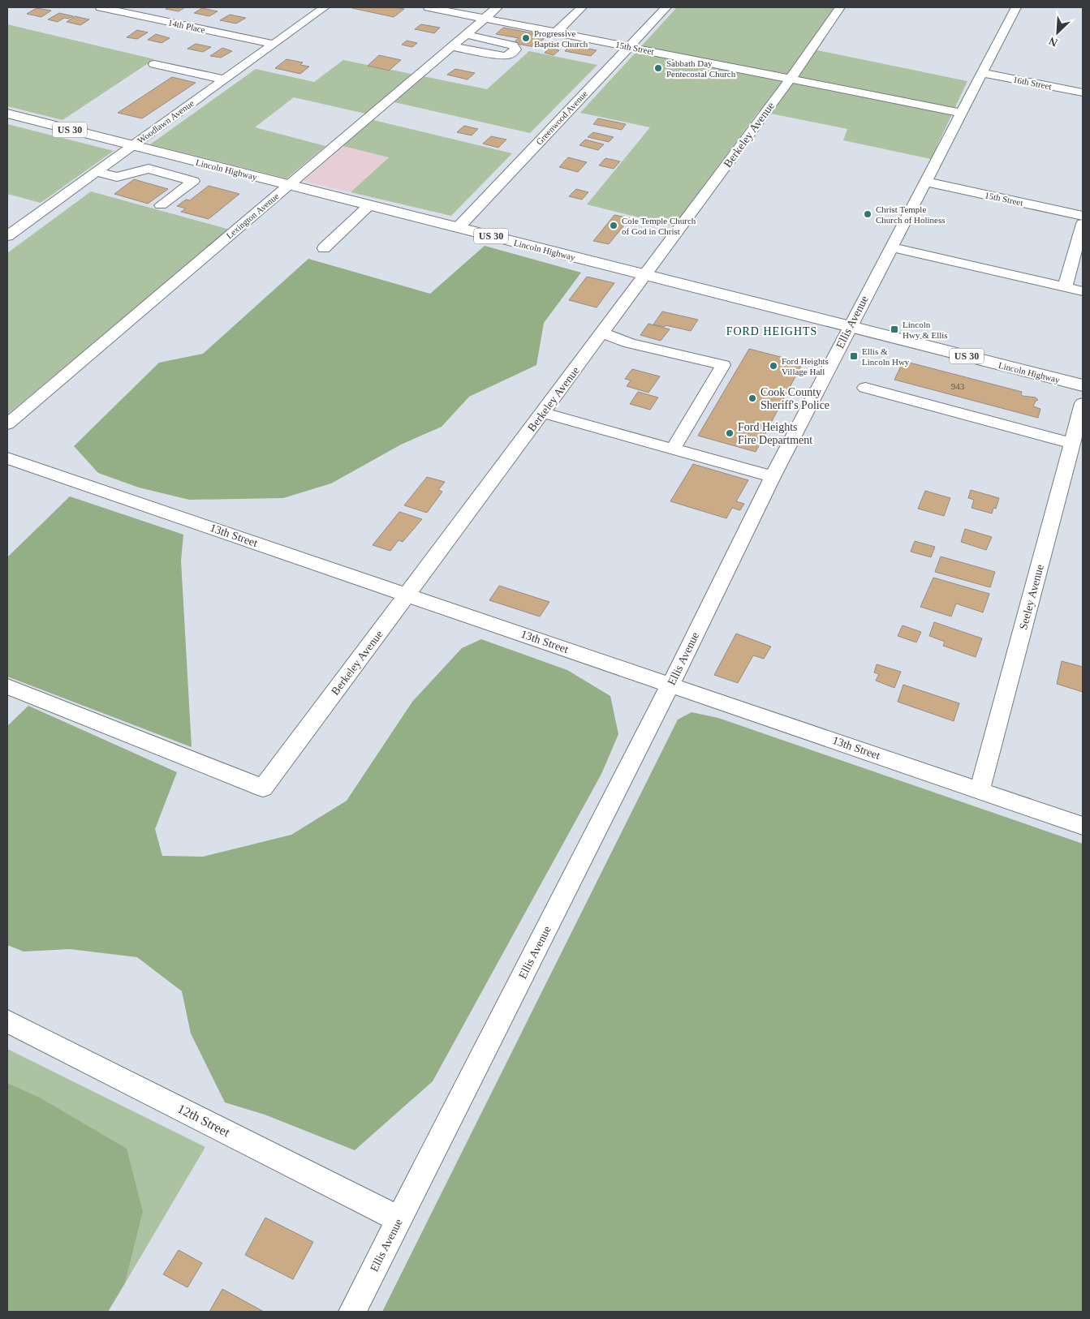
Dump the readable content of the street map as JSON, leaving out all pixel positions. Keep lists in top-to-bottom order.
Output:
{
  "streets": {
    "main road": ["US 30", "Lincoln Highway"],
    "street": [
      "14th Place",
      "15th Street",
      "16th Street",
      "Greenwood Avenue",
      "Woodlawn Avenue",
      "Berkeley Avenue",
      "Lexington Avenue",
      "Ellis Avenue",
      "13th Street",
      "Seeley Avenue",
      "12th Street"
    ]
  },
  "crossings": [
    ["14th Place", "Woodlawn Avenue"],
    ["15th Street", "Greenwood Avenue"],
    ["15th Street", "Berkeley Avenue"],
    ["15th Street", "Lexington Avenue"],
    ["15th Street", "Ellis Avenue"],
    ["16th Street", "Ellis Avenue"],
    ["Greenwood Avenue", "Lincoln Highway"],
    ["Woodlawn Avenue", "Lincoln Highway"],
    ["Berkeley Avenue", "Lincoln Highway"],
    ["Berkeley Avenue", "13th Street"],
    ["Lincoln Highway", "Lexington Avenue"],
    ["Lincoln Highway", "Ellis Avenue"],
    ["Ellis Avenue", "13th Street"],
    ["Ellis Avenue", "12th Street"],
    ["13th Street", "Seeley Avenue"]
  ],
  "districts": ["FORD HEIGHTS"],
  "places": {
    "other": [
      "Progressive Baptist Church",
      "Sabbath Day Pentecostal Church",
      "Christ Temple Church of Holiness",
      "Cole Temple Church of God in Christ",
      "Ford Heights Village Hall",
      "Cook County Sheriff's Police",
      "Ford Heights Fire Department"
    ],
    "transit": ["Lincoln Hwy & Ellis", "Ellis & Lincoln Hwy"]
  },
  "house_numbers": ["943"],
  "north": "bottom left"
}
